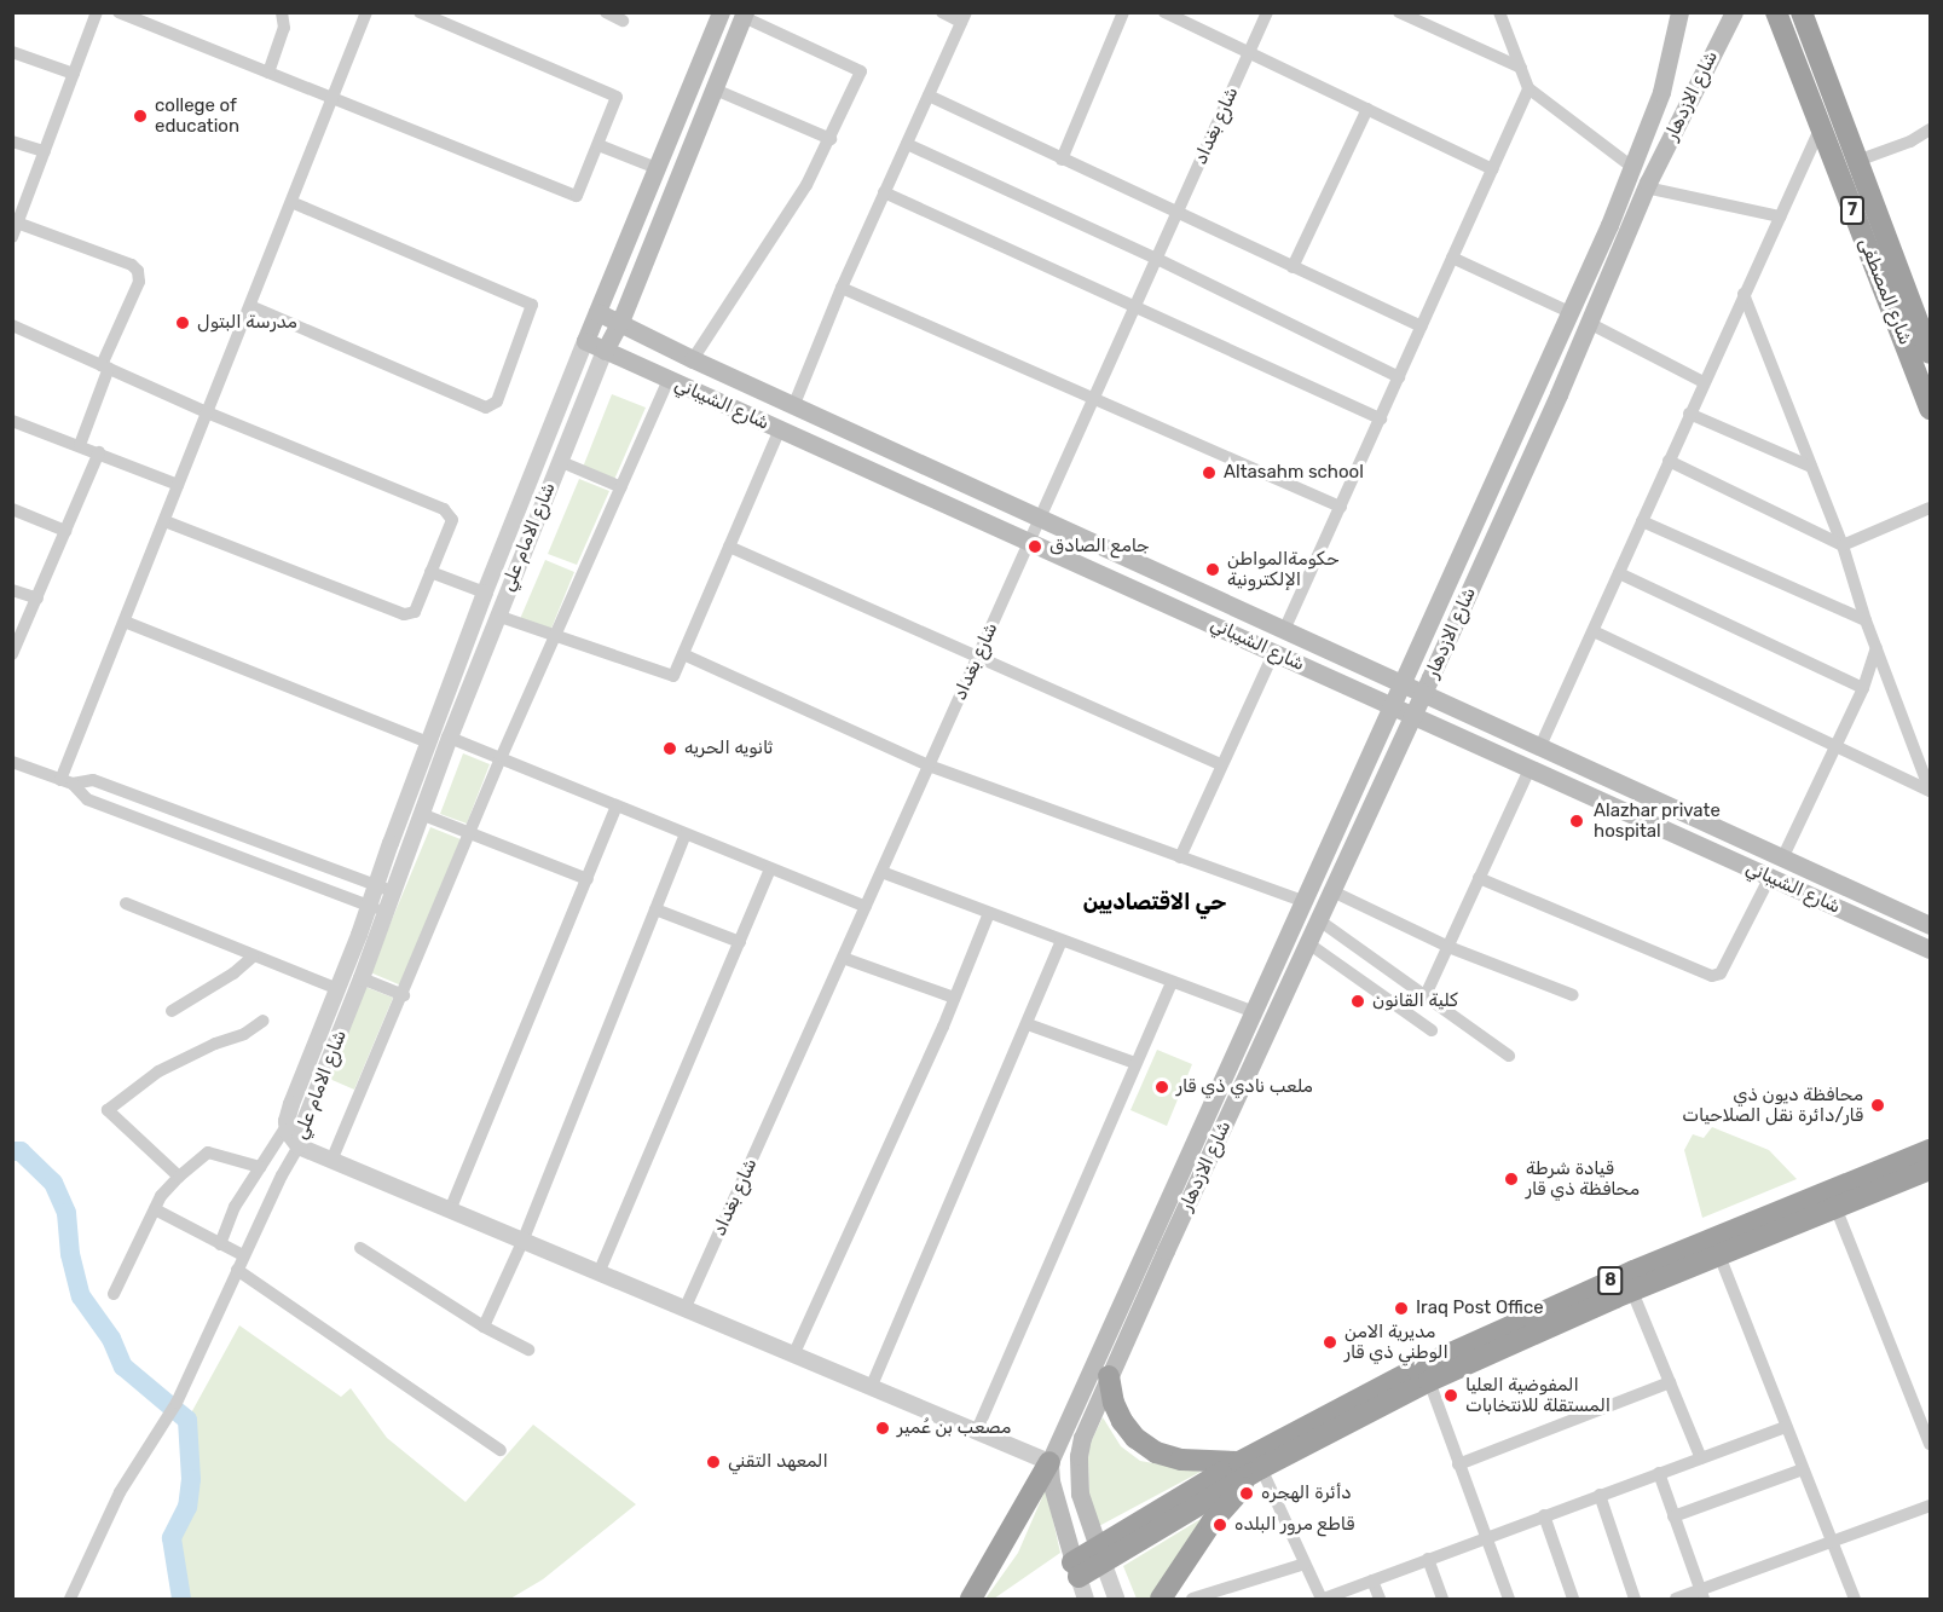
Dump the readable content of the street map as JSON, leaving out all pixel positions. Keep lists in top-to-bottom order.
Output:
{
  "streets": {
    "highway": ["7", "شارع المصطفى", "8"],
    "main road": ["شارع الازدهار", "شارع الشيباني", "شارع الامام علي"],
    "street": ["شارع بغداد"]
  },
  "crossings": [
    ["شارع الازدهار", "شارع الشيباني"],
    ["شارع الازدهار", "8"],
    ["شارع بغداد", "شارع الشيباني"],
    ["شارع الشيباني", "شارع الامام علي"]
  ],
  "districts": ["حي الاقتصاديين"],
  "places": [
    "college of education",
    "مدرسة البتول",
    "Altasahm school",
    "جامع الصادق",
    "حكومةالمواطن الإلكترونية",
    "ثانويه الحريه",
    "Alazhar private hospital",
    "كلية القانون",
    "ملعب نادي ذي قار",
    "محافظة ديون ذي قار/دائرة نقل الصلاحيات",
    "قيادة شرطة محافظة ذي قار",
    "Iraq Post Office",
    "مديرية الامن الوطني ذي قار",
    "المفوضية العليا المستقلة للانتخابات",
    "مصعب بن عُمير",
    "المعهد التقني",
    "دأئرة الهجره",
    "قاطع مرور البلده"
  ]
}
